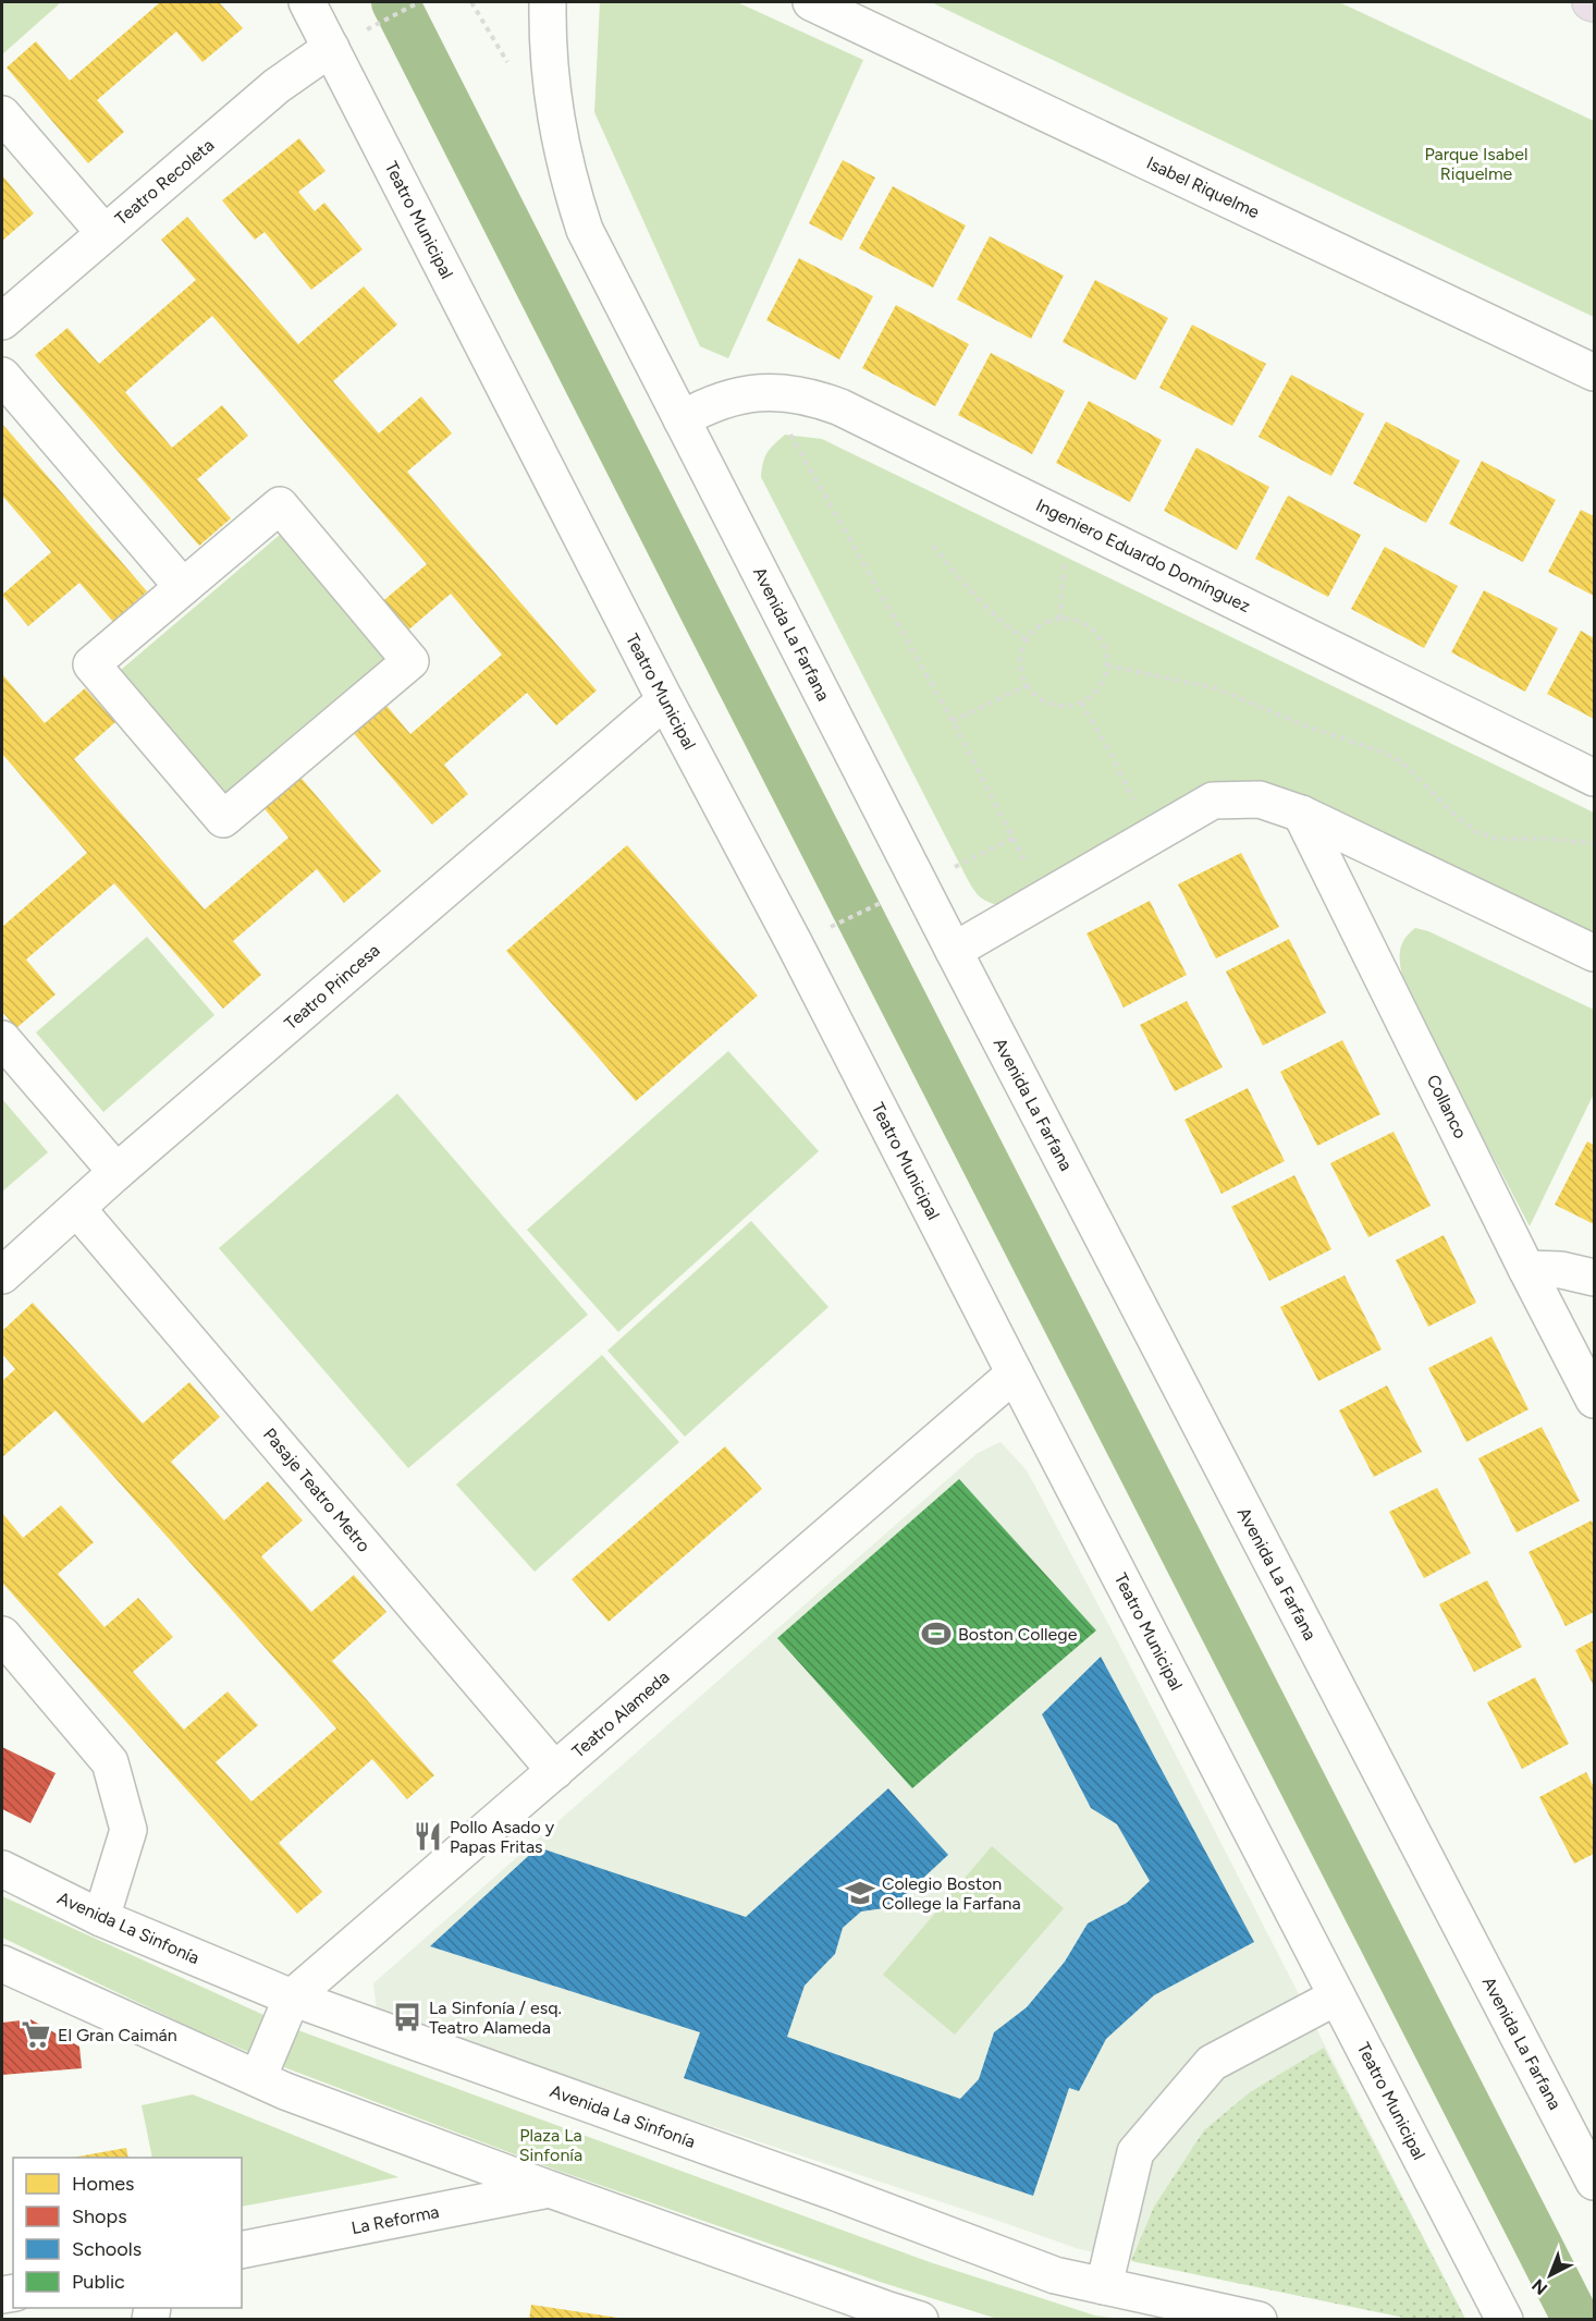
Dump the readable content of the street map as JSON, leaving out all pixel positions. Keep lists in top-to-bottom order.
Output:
{
  "streets": {
    "street": [
      "Teatro Recoleta",
      "Isabel Riquelme",
      "Teatro Municipal",
      "Ingeniero Eduardo Domínguez",
      "Avenida La Farfana",
      "Teatro Princesa",
      "Collanco",
      "Pasaje Teatro Metro",
      "Teatro Alameda",
      "Avenida La Sinfonía",
      "La Reforma"
    ]
  },
  "crossings": [
    ["Teatro Recoleta", "Teatro Municipal"],
    ["Teatro Municipal", "Teatro Princesa"],
    ["Teatro Municipal", "Teatro Alameda"],
    ["Ingeniero Eduardo Domínguez", "Avenida La Farfana"],
    ["Teatro Princesa", "Pasaje Teatro Metro"],
    ["Pasaje Teatro Metro", "Teatro Alameda"],
    ["Teatro Alameda", "Avenida La Sinfonía"]
  ],
  "parks": ["Parque Isabel Riquelme", "Plaza La Sinfonía"],
  "places": {
    "sports": ["Boston College"],
    "restaurant": ["Pollo Asado y Papas Fritas"],
    "school or university": ["Colegio Boston College la Farfana"],
    "bus stop": ["La Sinfonía / esq. Teatro Alameda"],
    "supermarket": ["El Gran Caimán"]
  },
  "legend": [
    "Homes",
    "Shops",
    "Schools",
    "Public"
  ],
  "north": "bottom left"
}
